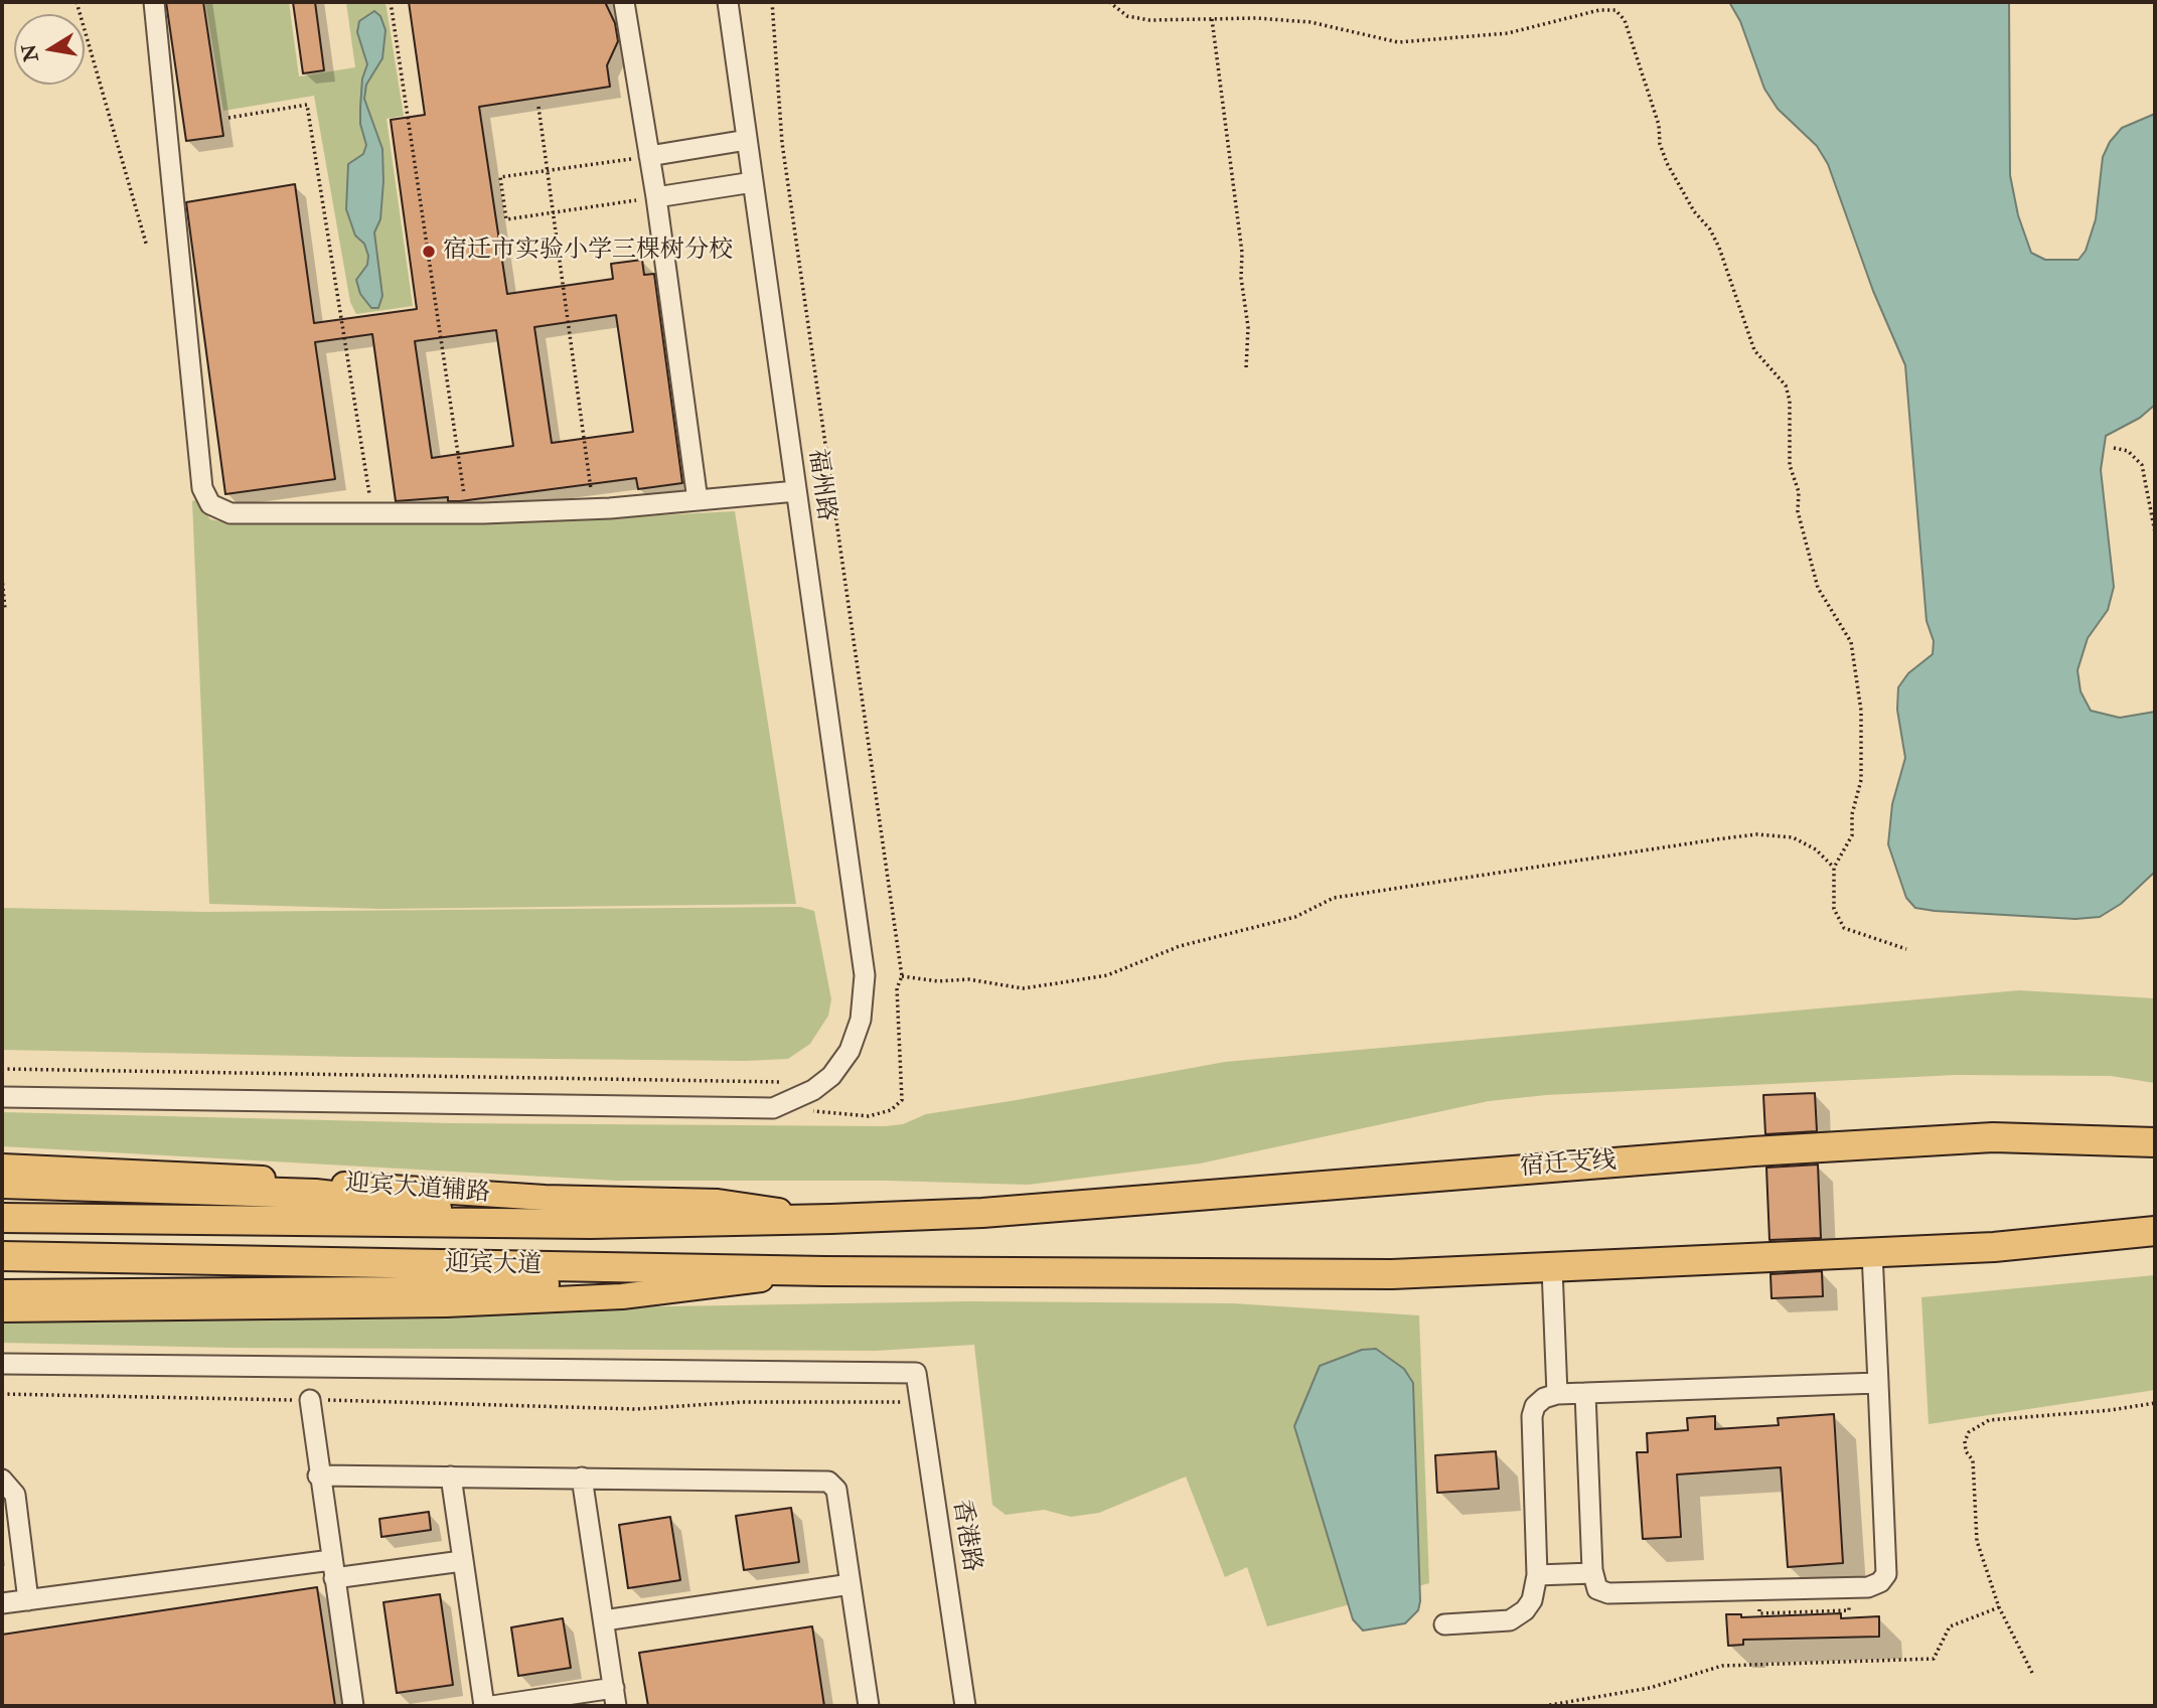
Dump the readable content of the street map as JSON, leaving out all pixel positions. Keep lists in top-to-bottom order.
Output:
{
  "streets": {
    "highway": ["宿迁支线", "迎宾大道"],
    "main road": ["迎宾大道辅路"],
    "street": ["福州路", "香港路"]
  },
  "crossings": [
    ["宿迁支线", "迎宾大道"],
    ["迎宾大道辅路", "迎宾大道"]
  ],
  "places": ["宿迁市实验小学三棵树分校"],
  "north": "left"
}
